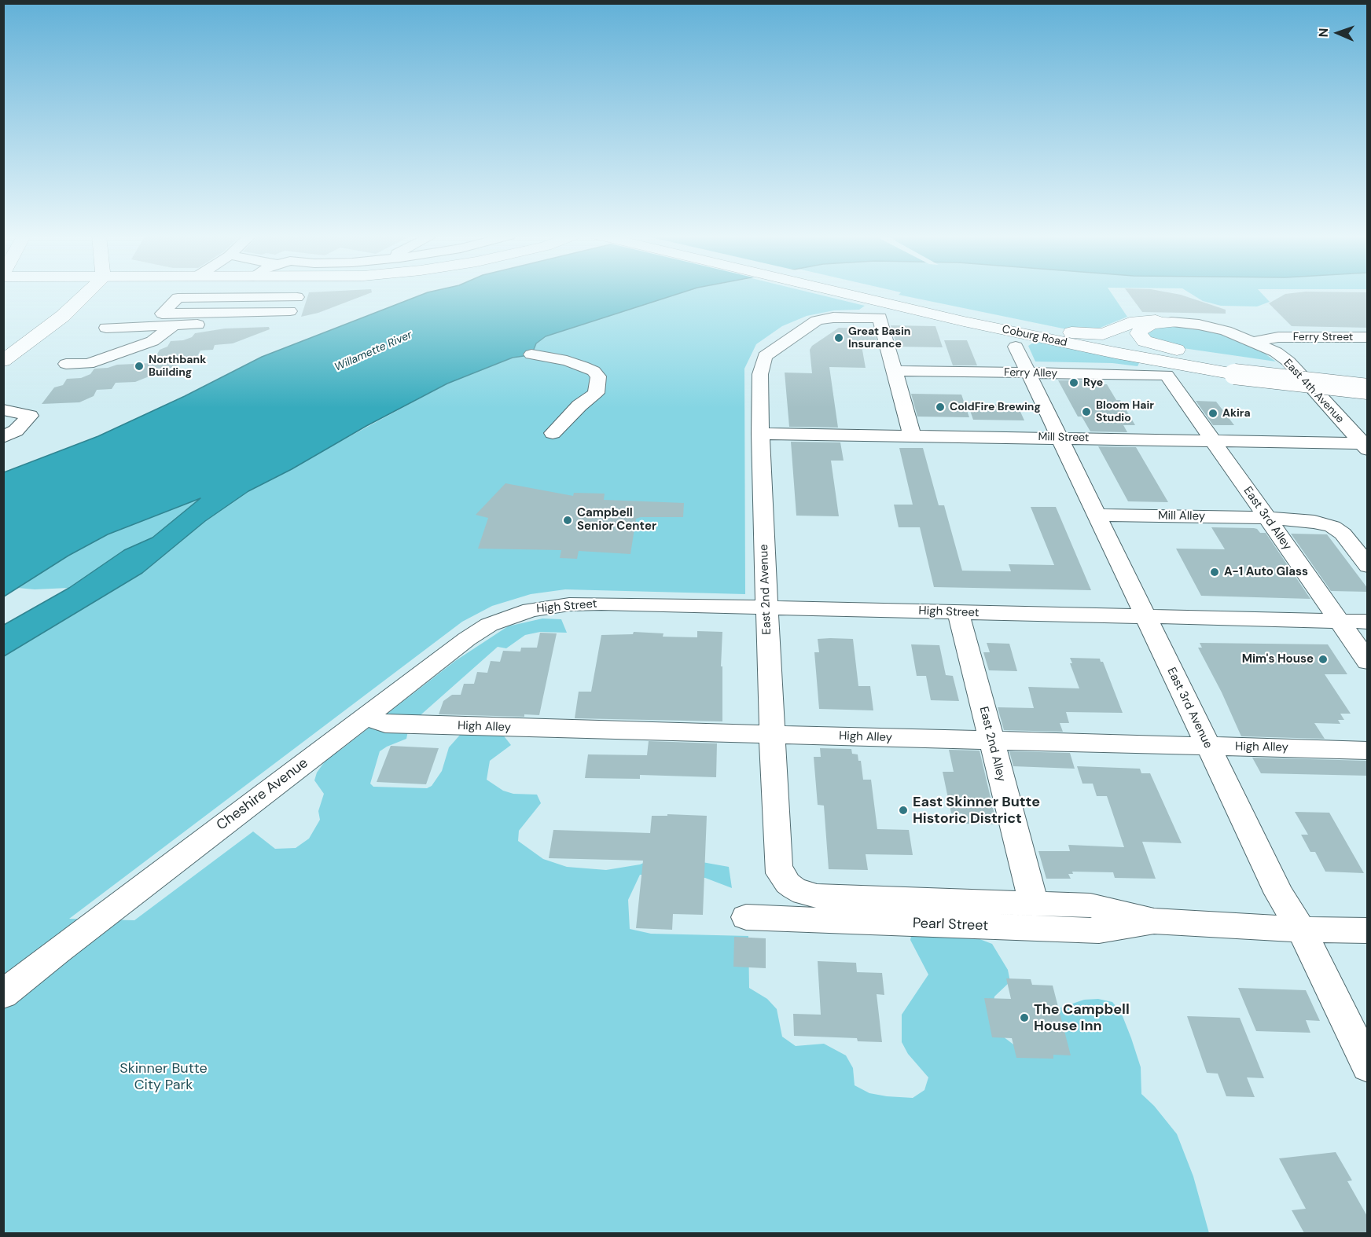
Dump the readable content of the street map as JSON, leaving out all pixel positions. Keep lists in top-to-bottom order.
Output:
{
  "streets": {
    "main road": ["Coburg Road"],
    "street": [
      "Ferry Street",
      "Ferry Alley",
      "East 4th Avenue",
      "Mill Street",
      "Mill Alley",
      "East 3rd Alley",
      "East 2nd Avenue",
      "High Street",
      "East 3rd Avenue",
      "High Alley",
      "East 2nd Alley",
      "Cheshire Avenue",
      "Pearl Street"
    ]
  },
  "crossings": [
    ["Ferry Street", "East 4th Avenue"],
    ["Ferry Alley", "East 3rd Alley"],
    ["Ferry Alley", "East 2nd Avenue"],
    ["Ferry Alley", "East 3rd Avenue"],
    ["East 4th Avenue", "Mill Street"],
    ["Mill Street", "East 3rd Alley"],
    ["Mill Street", "East 2nd Avenue"],
    ["Mill Street", "East 3rd Avenue"],
    ["Mill Alley", "East 3rd Alley"],
    ["Mill Alley", "East 3rd Avenue"],
    ["East 3rd Alley", "High Street"],
    ["East 2nd Avenue", "High Street"],
    ["East 2nd Avenue", "High Alley"],
    ["East 2nd Avenue", "Pearl Street"],
    ["High Street", "East 3rd Avenue"],
    ["High Street", "East 2nd Alley"],
    ["High Street", "Cheshire Avenue"],
    ["East 3rd Avenue", "High Alley"],
    ["East 3rd Avenue", "Pearl Street"],
    ["High Alley", "East 2nd Alley"],
    ["High Alley", "Cheshire Avenue"],
    ["East 2nd Alley", "Pearl Street"]
  ],
  "water": ["Willamette River"],
  "parks": ["Skinner Butte City Park"],
  "places": [
    "Great Basin Insurance",
    "Northbank Building",
    "Rye",
    "ColdFire Brewing",
    "Bloom Hair Studio",
    "Akira",
    "Campbell Senior Center",
    "A-1 Auto Glass",
    "Mim's House",
    "East Skinner Butte Historic District",
    "The Campbell House Inn"
  ],
  "north": "left"
}
